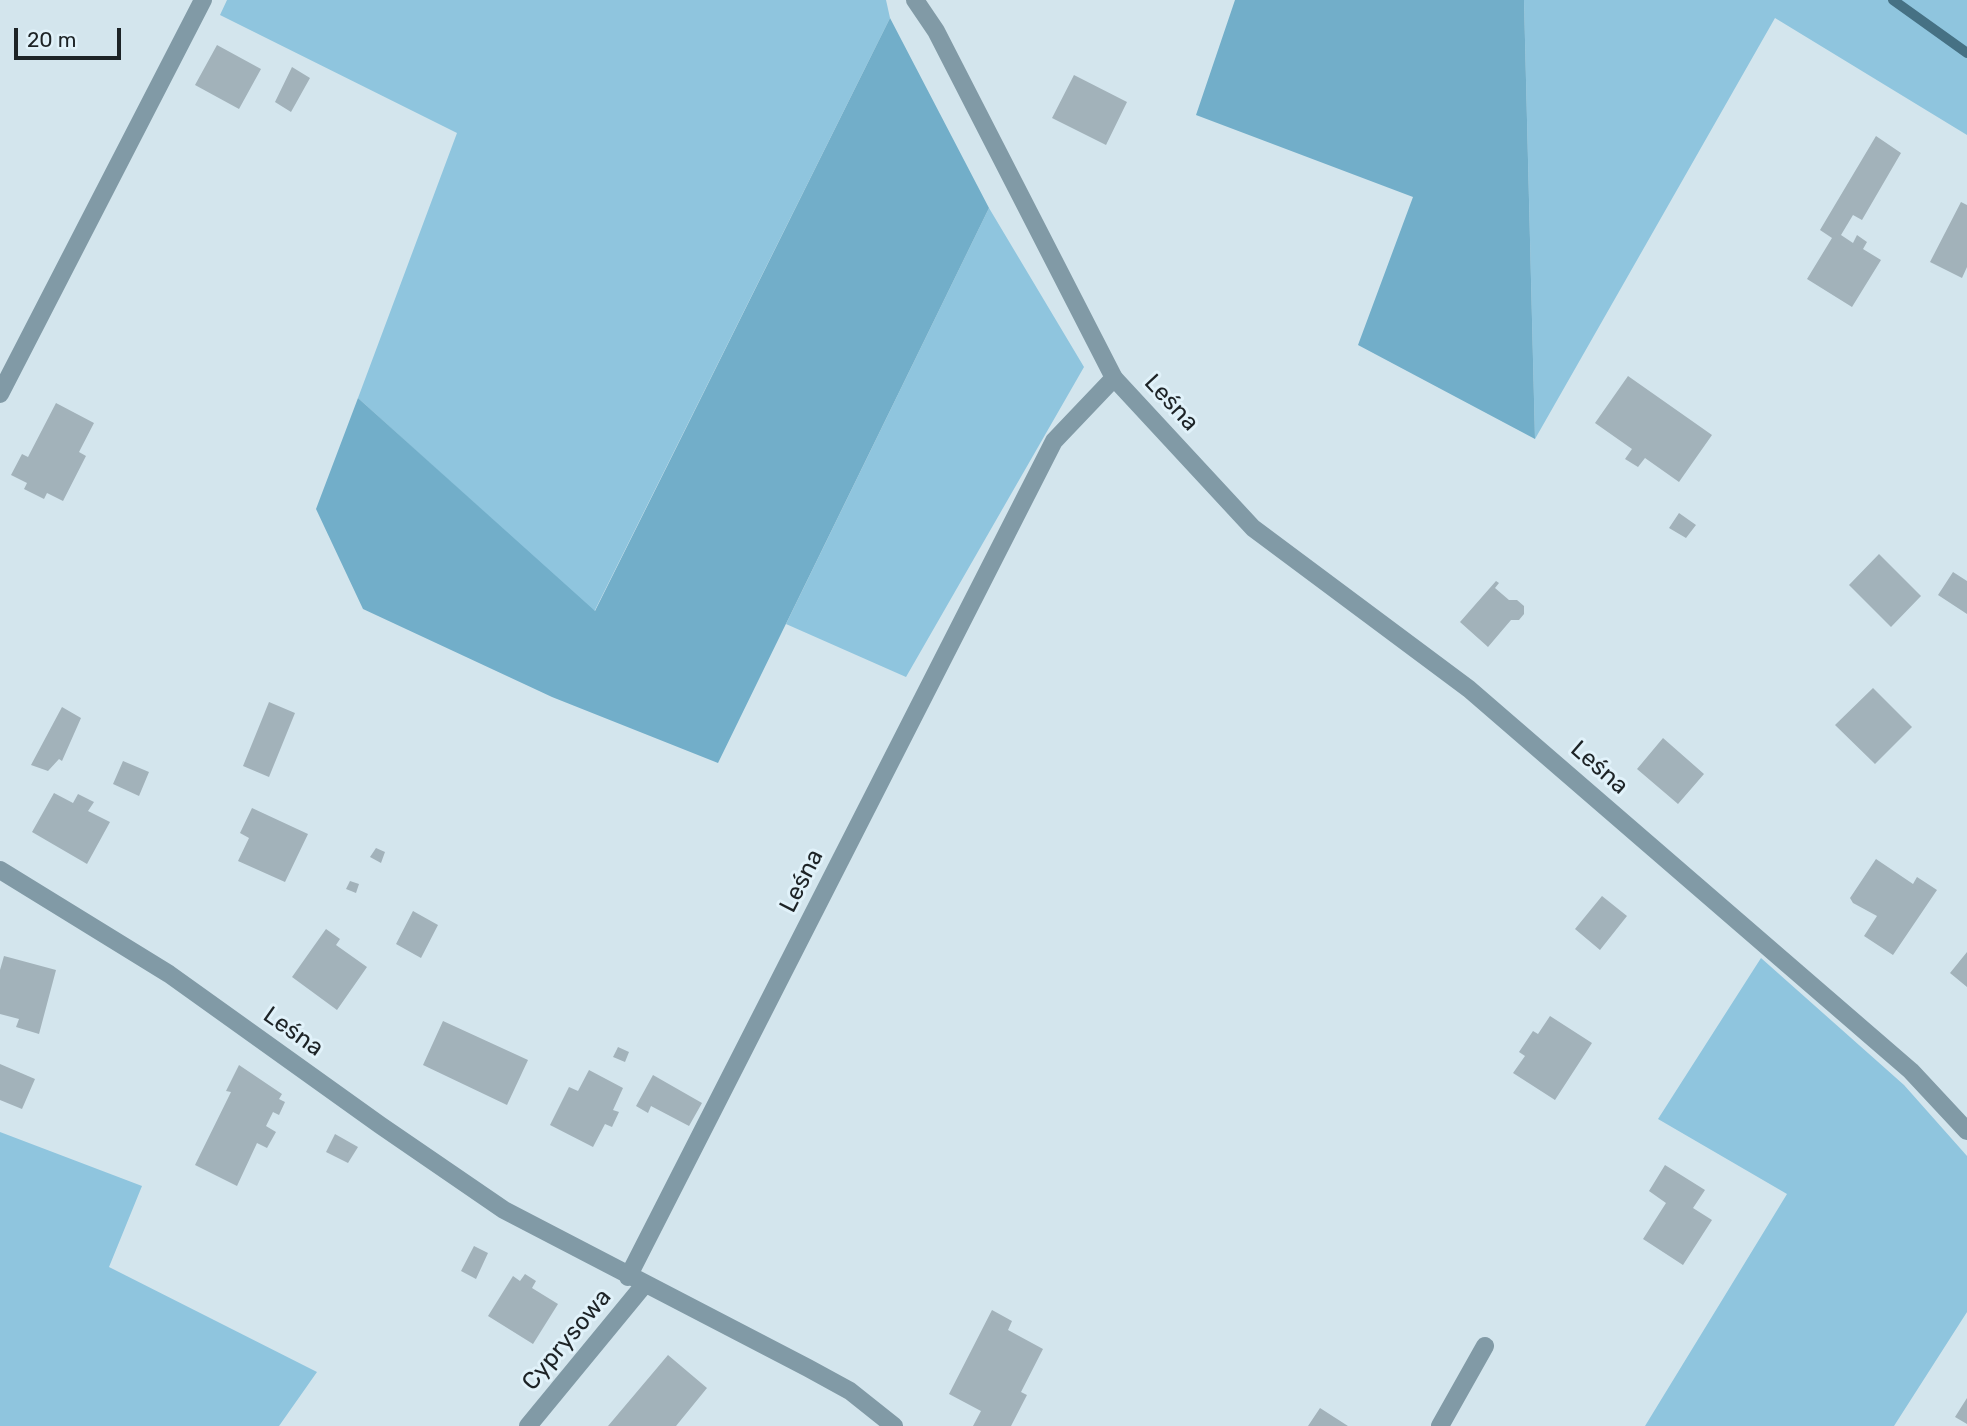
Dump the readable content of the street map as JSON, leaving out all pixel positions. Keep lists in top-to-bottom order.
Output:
{
  "streets": {
    "street": ["Leśna", "Cyprysowa"]
  },
  "crossings": [
    ["Leśna", "Cyprysowa"]
  ],
  "scale_bar": "20 m"
}
